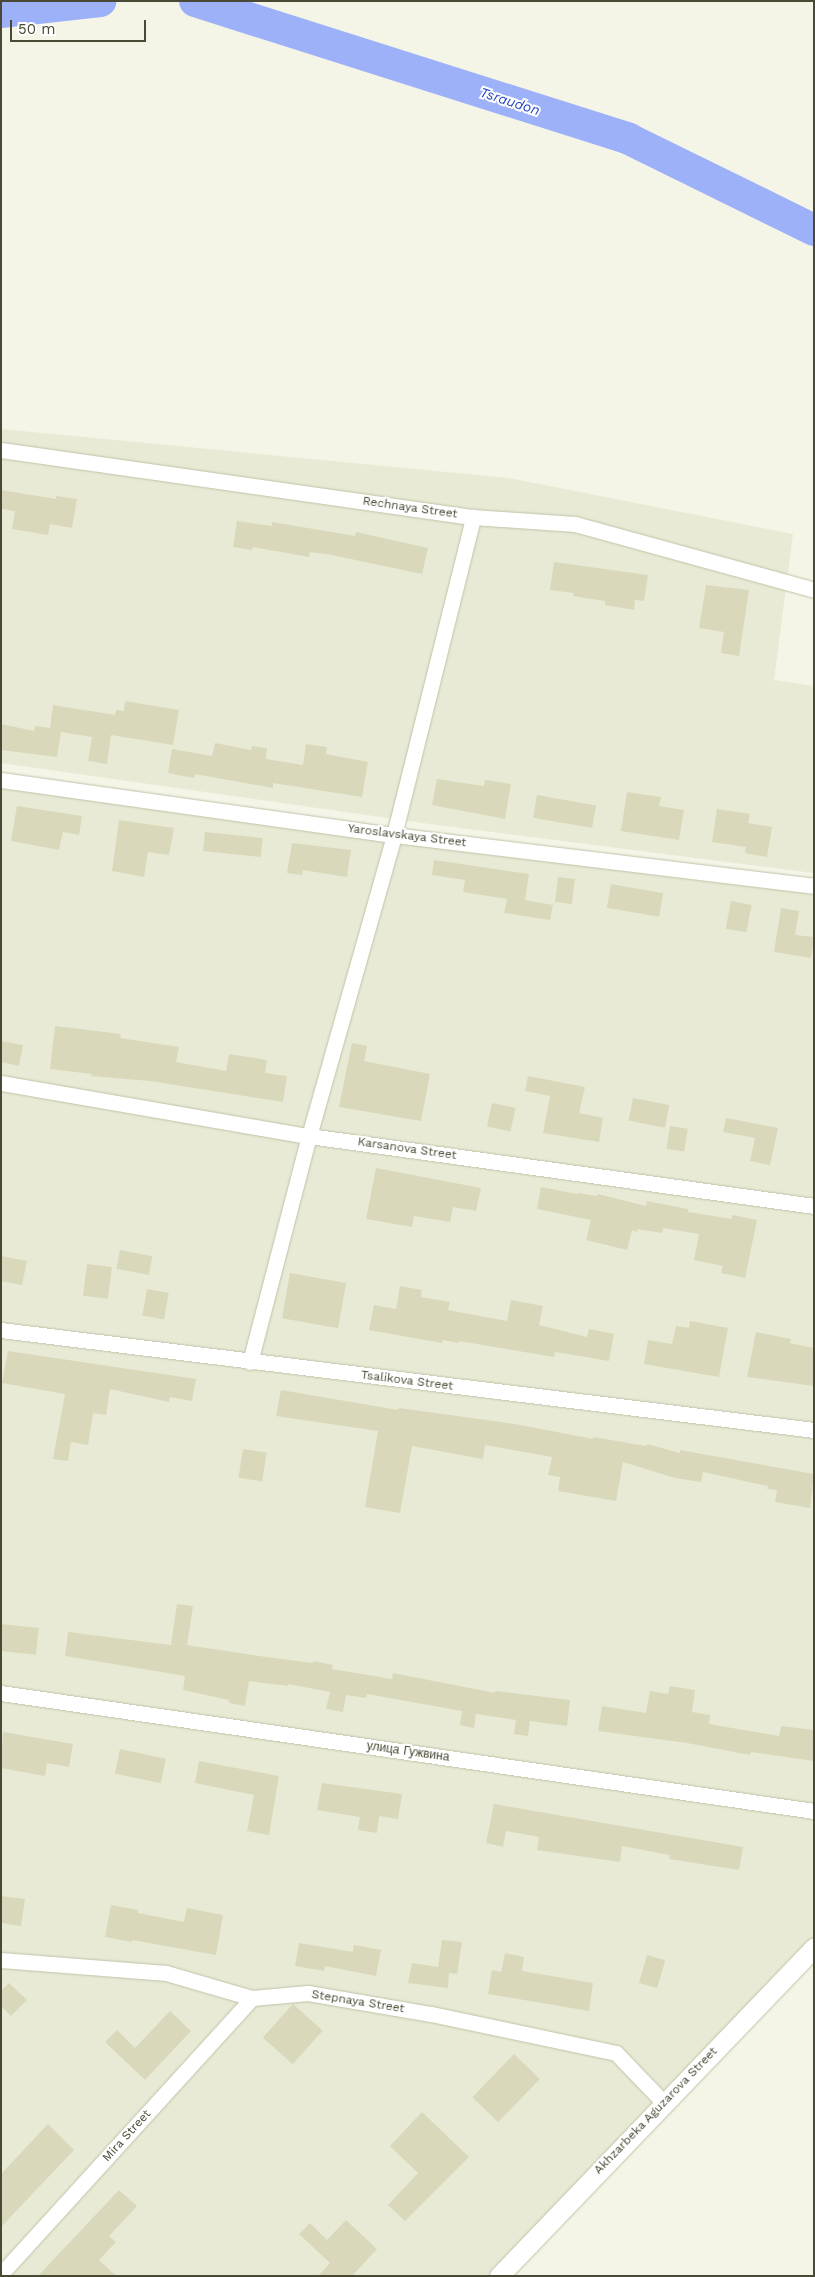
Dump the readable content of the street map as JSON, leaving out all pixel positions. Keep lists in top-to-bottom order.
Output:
{
  "streets": {
    "street": [
      "Rechnaya Street",
      "Yaroslavskaya Street",
      "Karsanova Street",
      "Tsalikova Street",
      "улица Гужвина",
      "Stepnaya Street",
      "Akhzarbeka Aguzarova Street",
      "Mira Street"
    ]
  },
  "crossings": [
    ["Stepnaya Street", "Akhzarbeka Aguzarova Street"],
    ["Stepnaya Street", "Mira Street"]
  ],
  "water": ["Tsraudon"],
  "scale_bar": "50 m"
}
